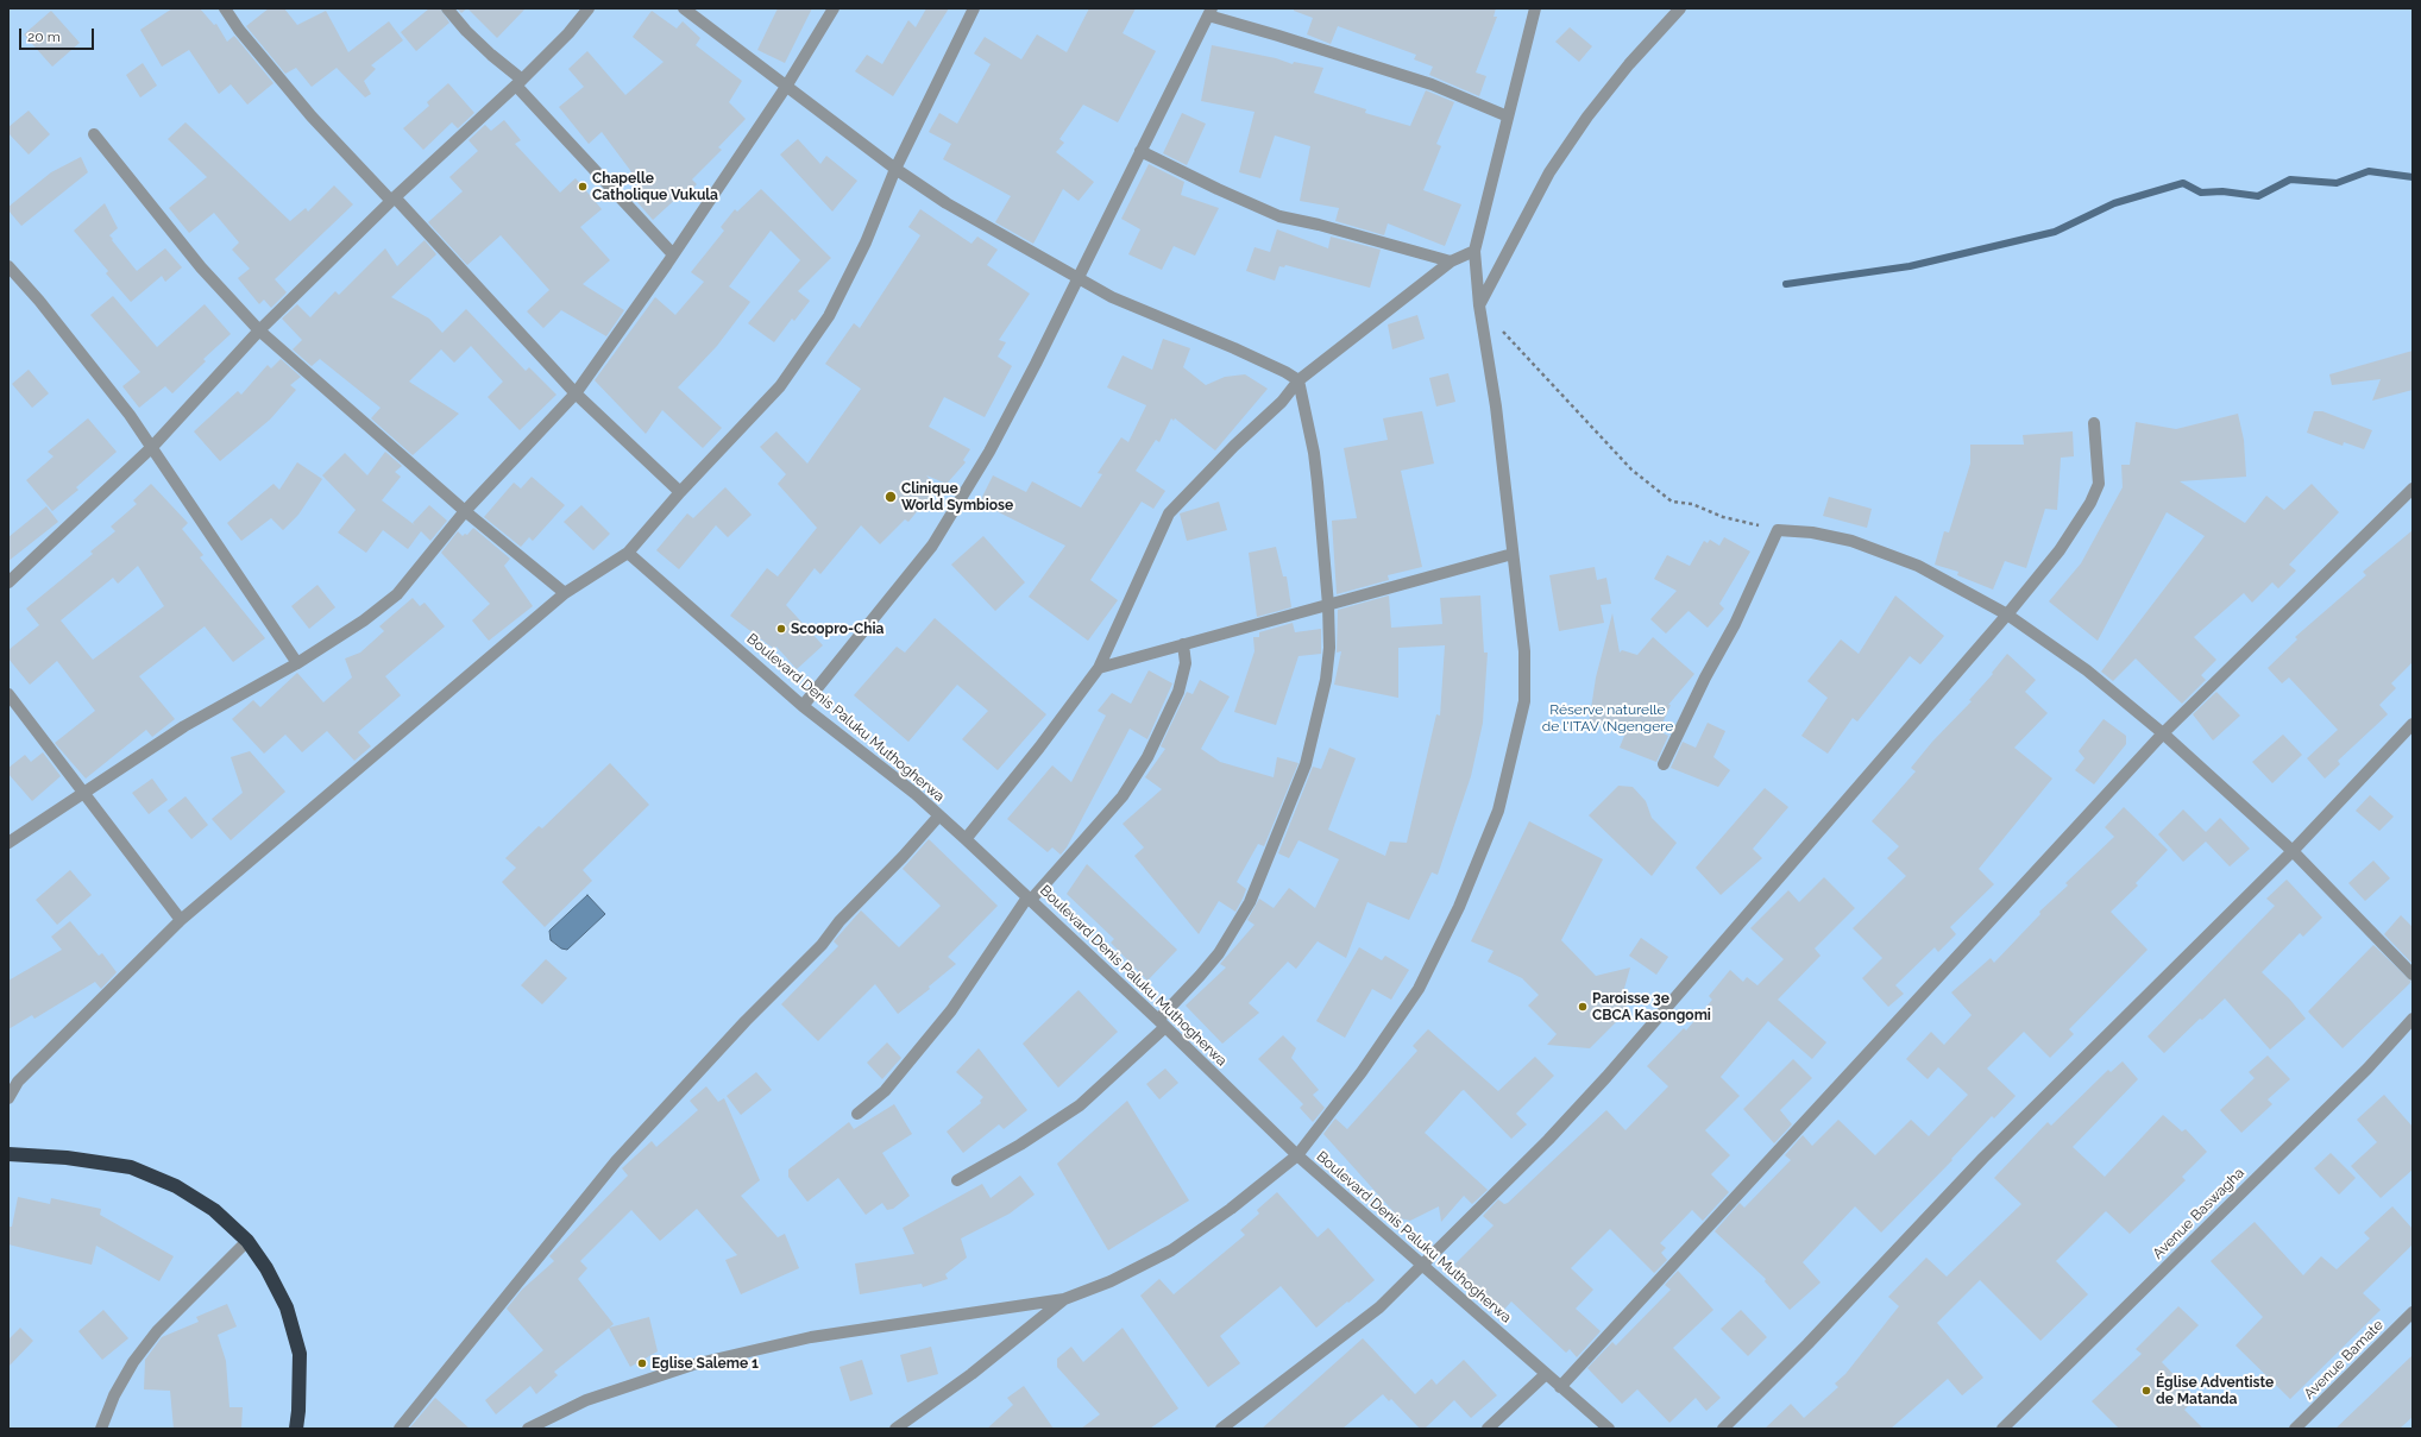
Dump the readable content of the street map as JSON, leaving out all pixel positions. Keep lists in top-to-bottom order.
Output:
{
  "streets": {
    "street": ["Boulevard Denis Paluku Muthogherwa", "Avenue Baswagha", "Avenue Bamate"]
  },
  "parks": ["Réserve naturelle de l'ITAV (Ngengere"],
  "places": [
    "Chapelle Catholique Vukula",
    "Clinique World Symbiose",
    "Scoopro-Chia",
    "Paroisse 3e CBCA Kasongomi",
    "Eglise Saleme 1",
    "Église Adventiste de Matanda"
  ],
  "scale_bar": "20 m"
}
